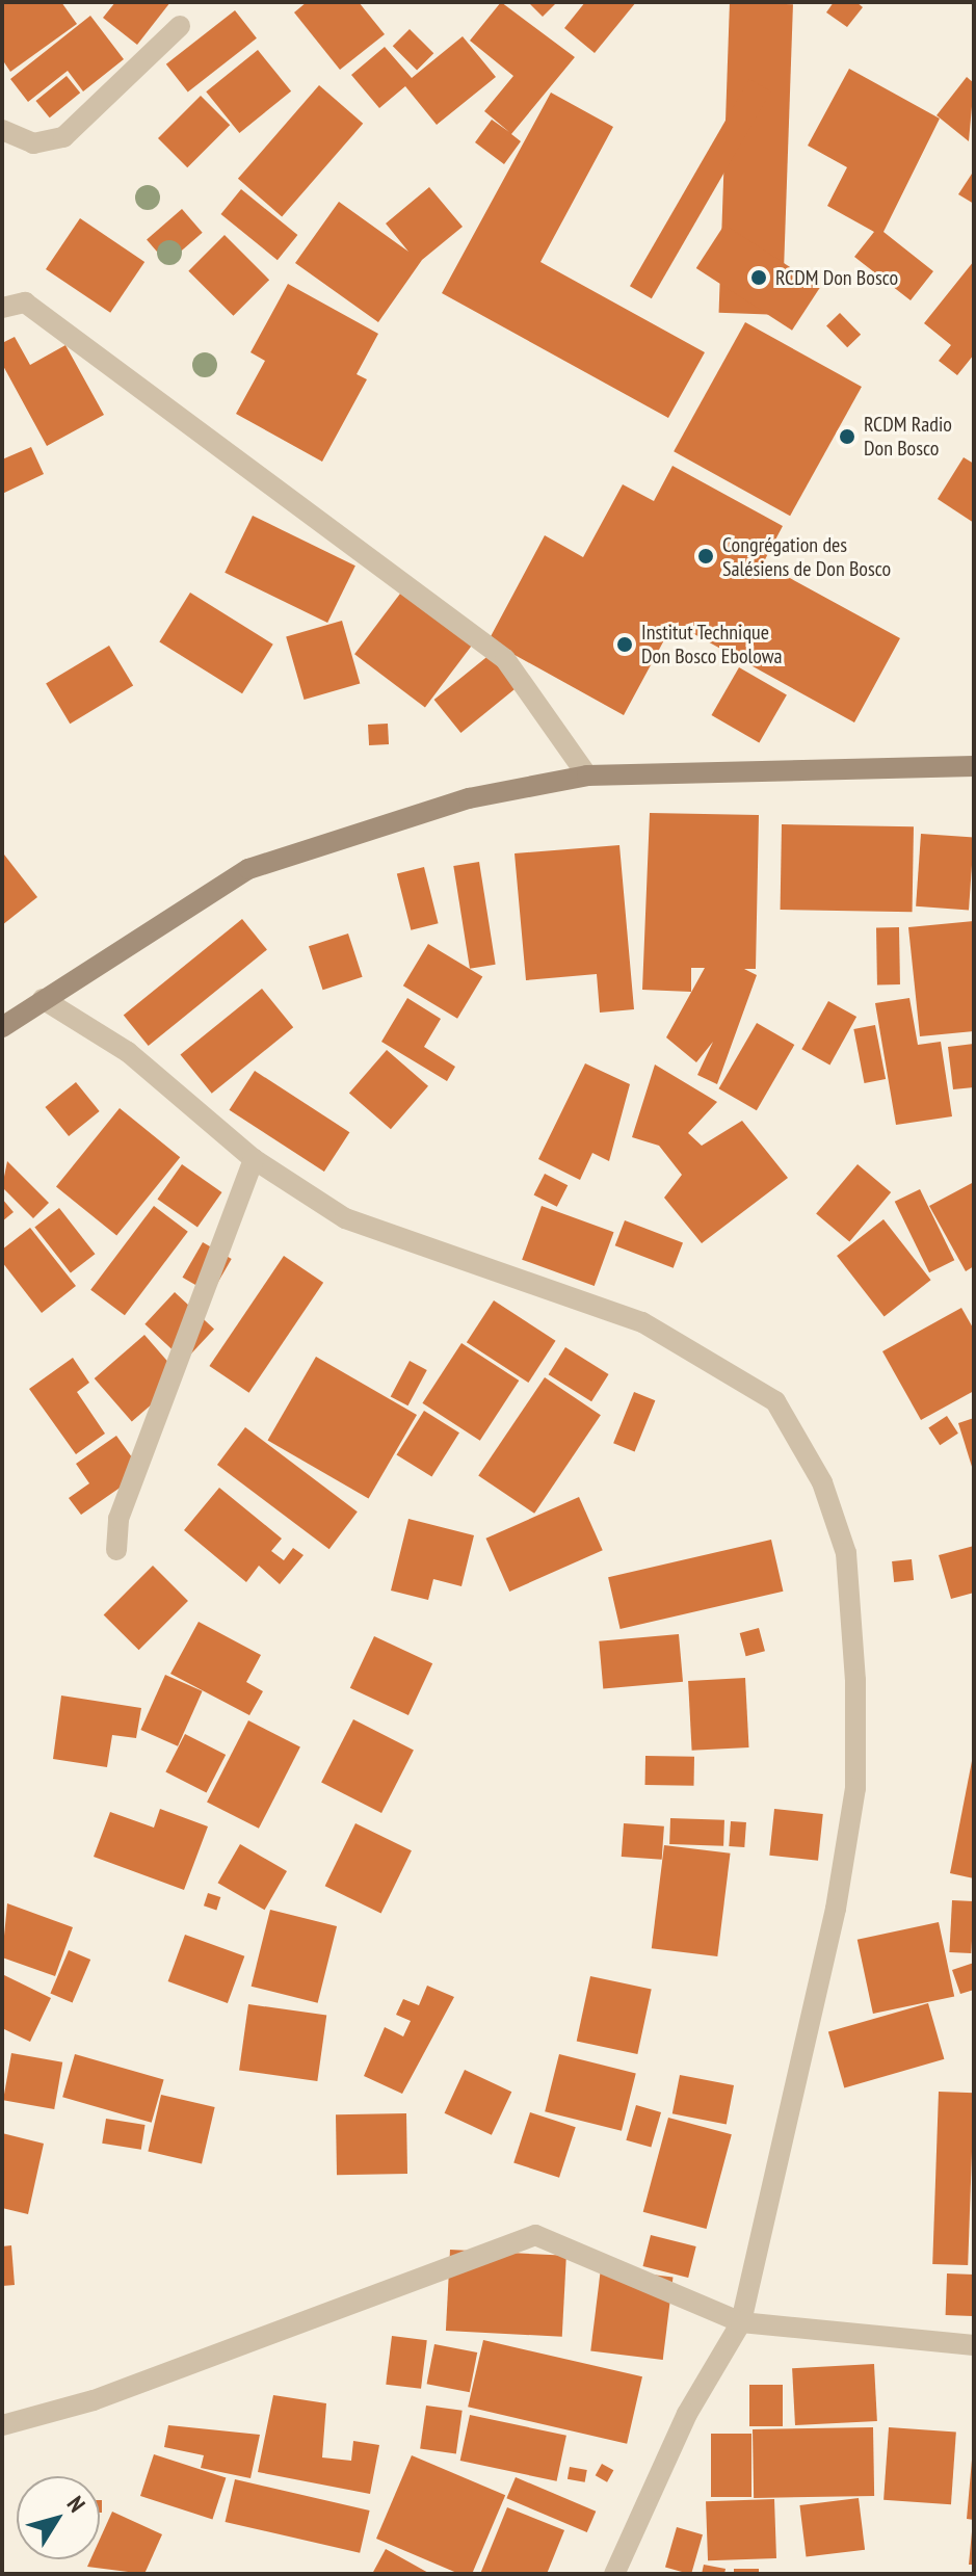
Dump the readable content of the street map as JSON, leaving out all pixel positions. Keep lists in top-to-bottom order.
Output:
{
  "places": [
    "RCDM Don Bosco",
    "RCDM Radio Don Bosco",
    "Congrégation des Salésiens de Don Bosco",
    "Institut Technique Don Bosco Ebolowa"
  ],
  "north": "top right"
}
